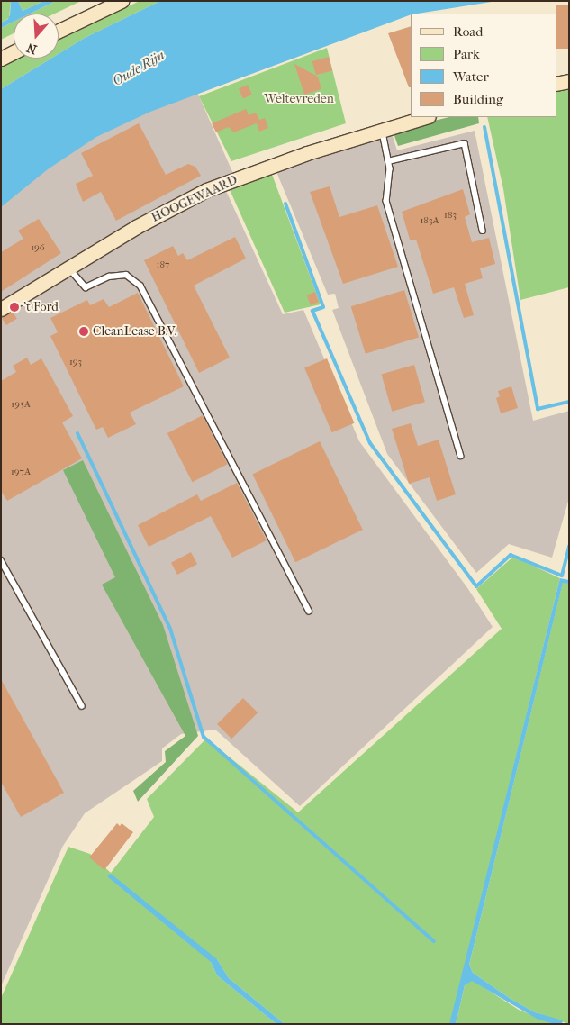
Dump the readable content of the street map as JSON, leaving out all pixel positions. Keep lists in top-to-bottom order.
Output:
{
  "streets": {
    "street": ["HOOGEWAARD"]
  },
  "water": ["Oude Rijn"],
  "parks": ["Weltevreden"],
  "places": ["'t Ford", "CleanLease B.V."],
  "house_numbers": [
    "183",
    "183A",
    "196",
    "187",
    "193",
    "195A",
    "197A"
  ],
  "legend": [
    "Road",
    "Park",
    "Water",
    "Building"
  ],
  "north": "bottom"
}
